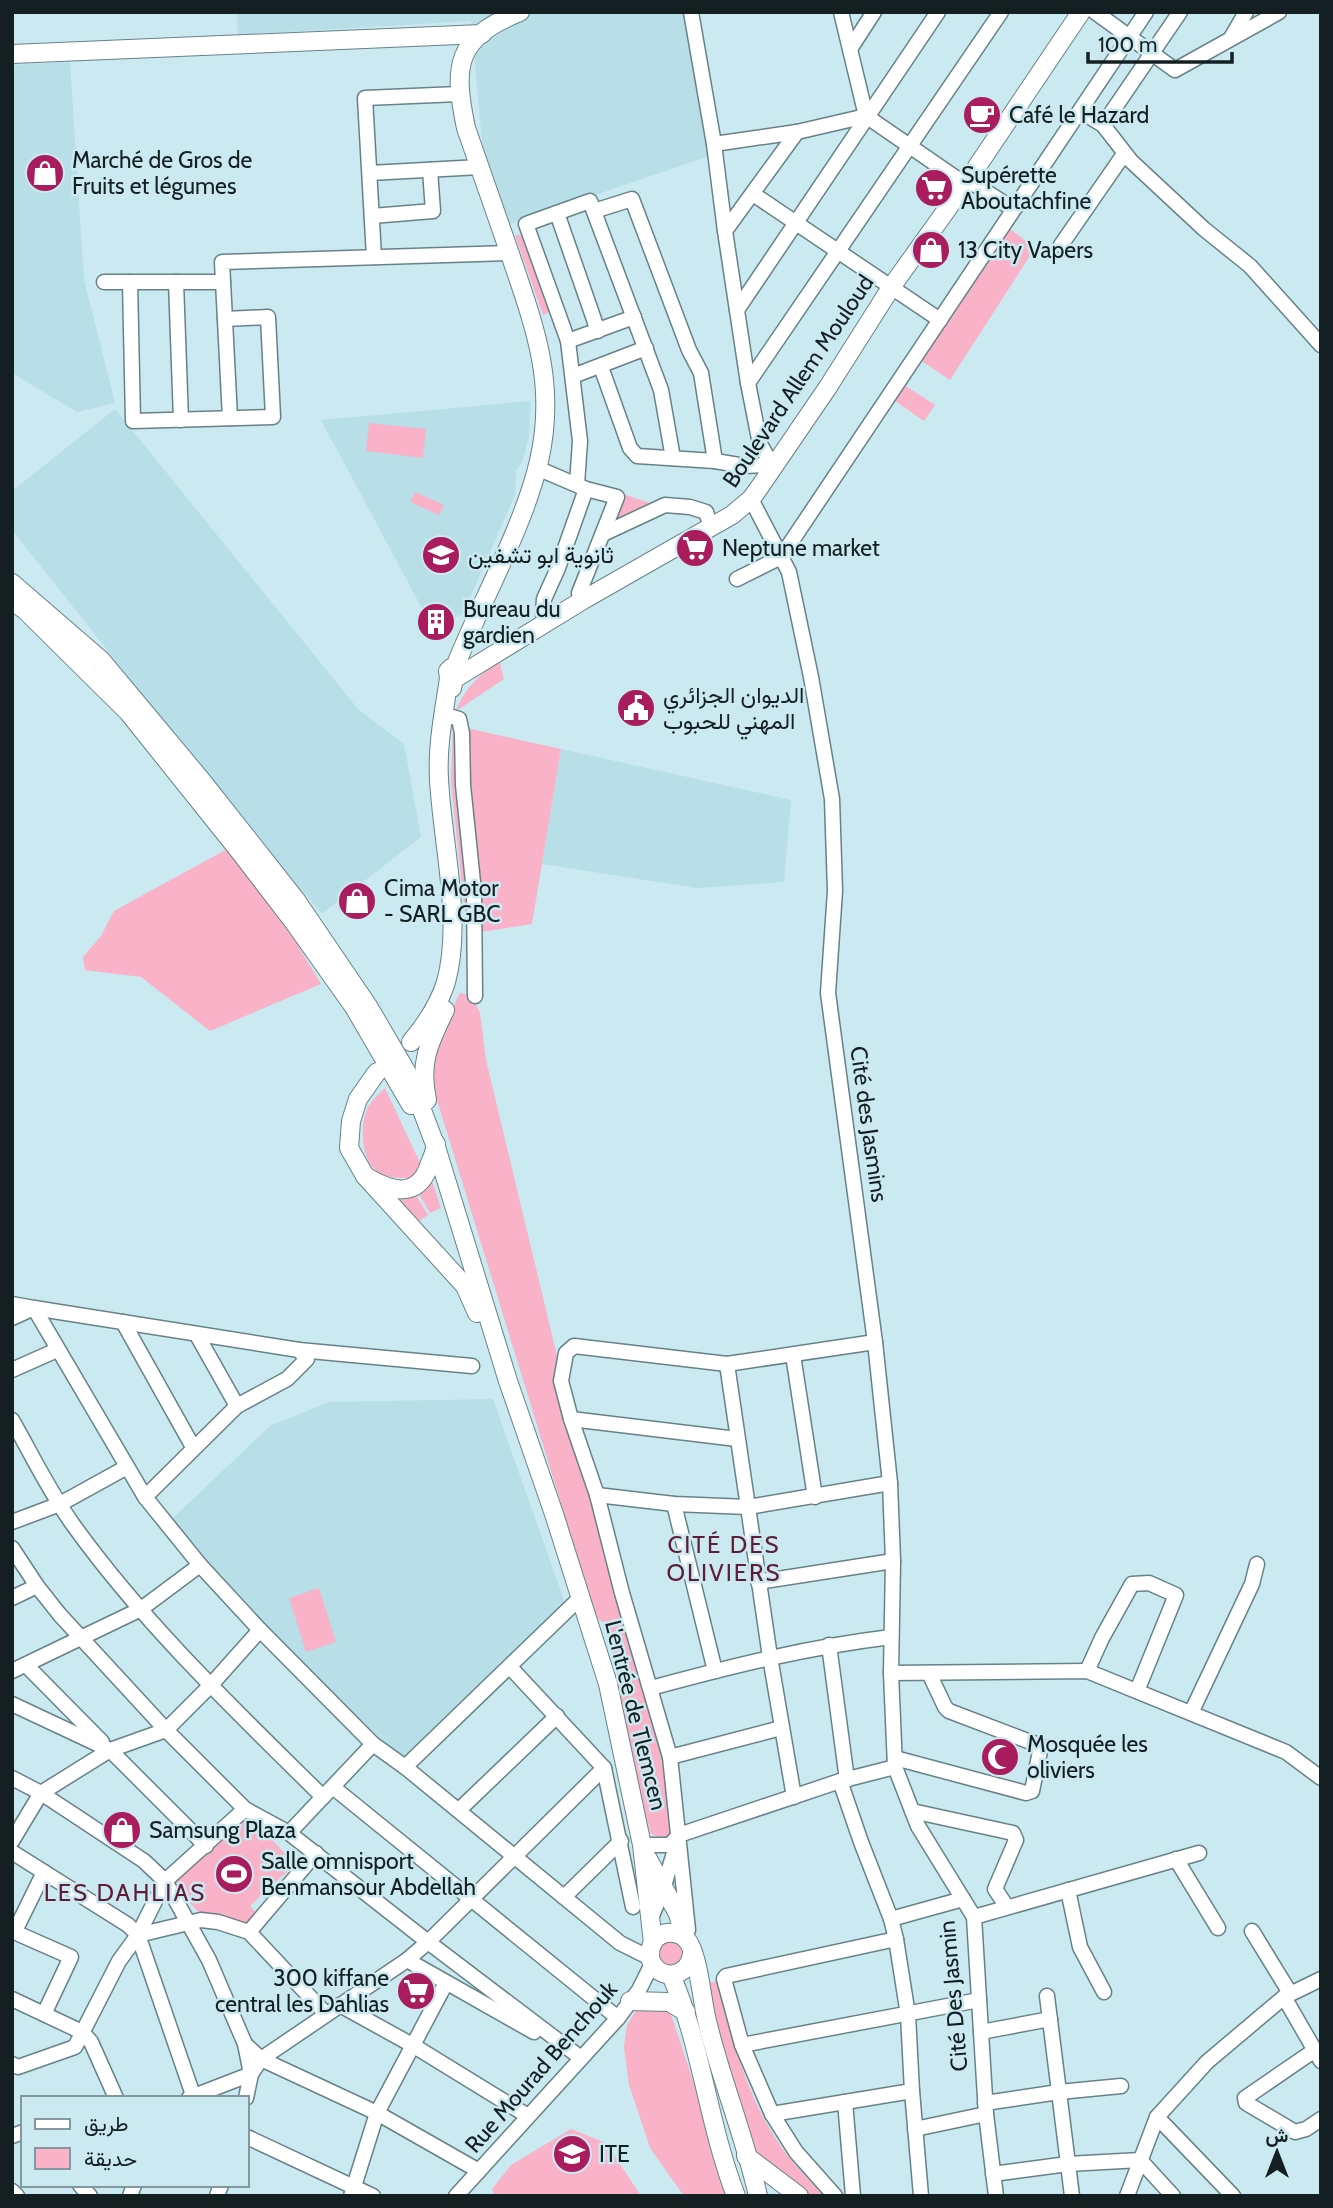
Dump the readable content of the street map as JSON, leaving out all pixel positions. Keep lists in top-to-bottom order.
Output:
{
  "streets": {
    "main road": ["Boulevard Allem Mouloud", "L'entrée de Tlemcen"],
    "street": ["Cité des Jasmins", "Cité Des Jasmin", "Rue Mourad Benchouk"]
  },
  "crossings": [
    ["Boulevard Allem Mouloud", "Cité des Jasmins"],
    ["Cité des Jasmins", "Cité Des Jasmin"],
    ["L'entrée de Tlemcen", "Rue Mourad Benchouk"]
  ],
  "districts": ["CITÉ DES OLIVIERS", "LES DAHLIAS"],
  "places": {
    "cafe": ["Café le Hazard"],
    "shop": [
      "Marché de Gros de Fruits et légumes",
      "13 City Vapers",
      "Cima Motor - SARL GBC",
      "Samsung Plaza"
    ],
    "supermarket": ["Supérette Aboutachfine", "Neptune market", "300 kiffane central les Dahlias"],
    "school or university": ["ثانوية ابو تشفين", "ITE"],
    "building": ["Bureau du gardien"],
    "public building": ["الديوان الجزائري المهني للحبوب"],
    "mosque": ["Mosquée les oliviers"],
    "sports": ["Salle omnisport Benmansour Abdellah"]
  },
  "legend": ["طريق", "حديقة"],
  "scale_bar": "100 m",
  "north": "top"
}
